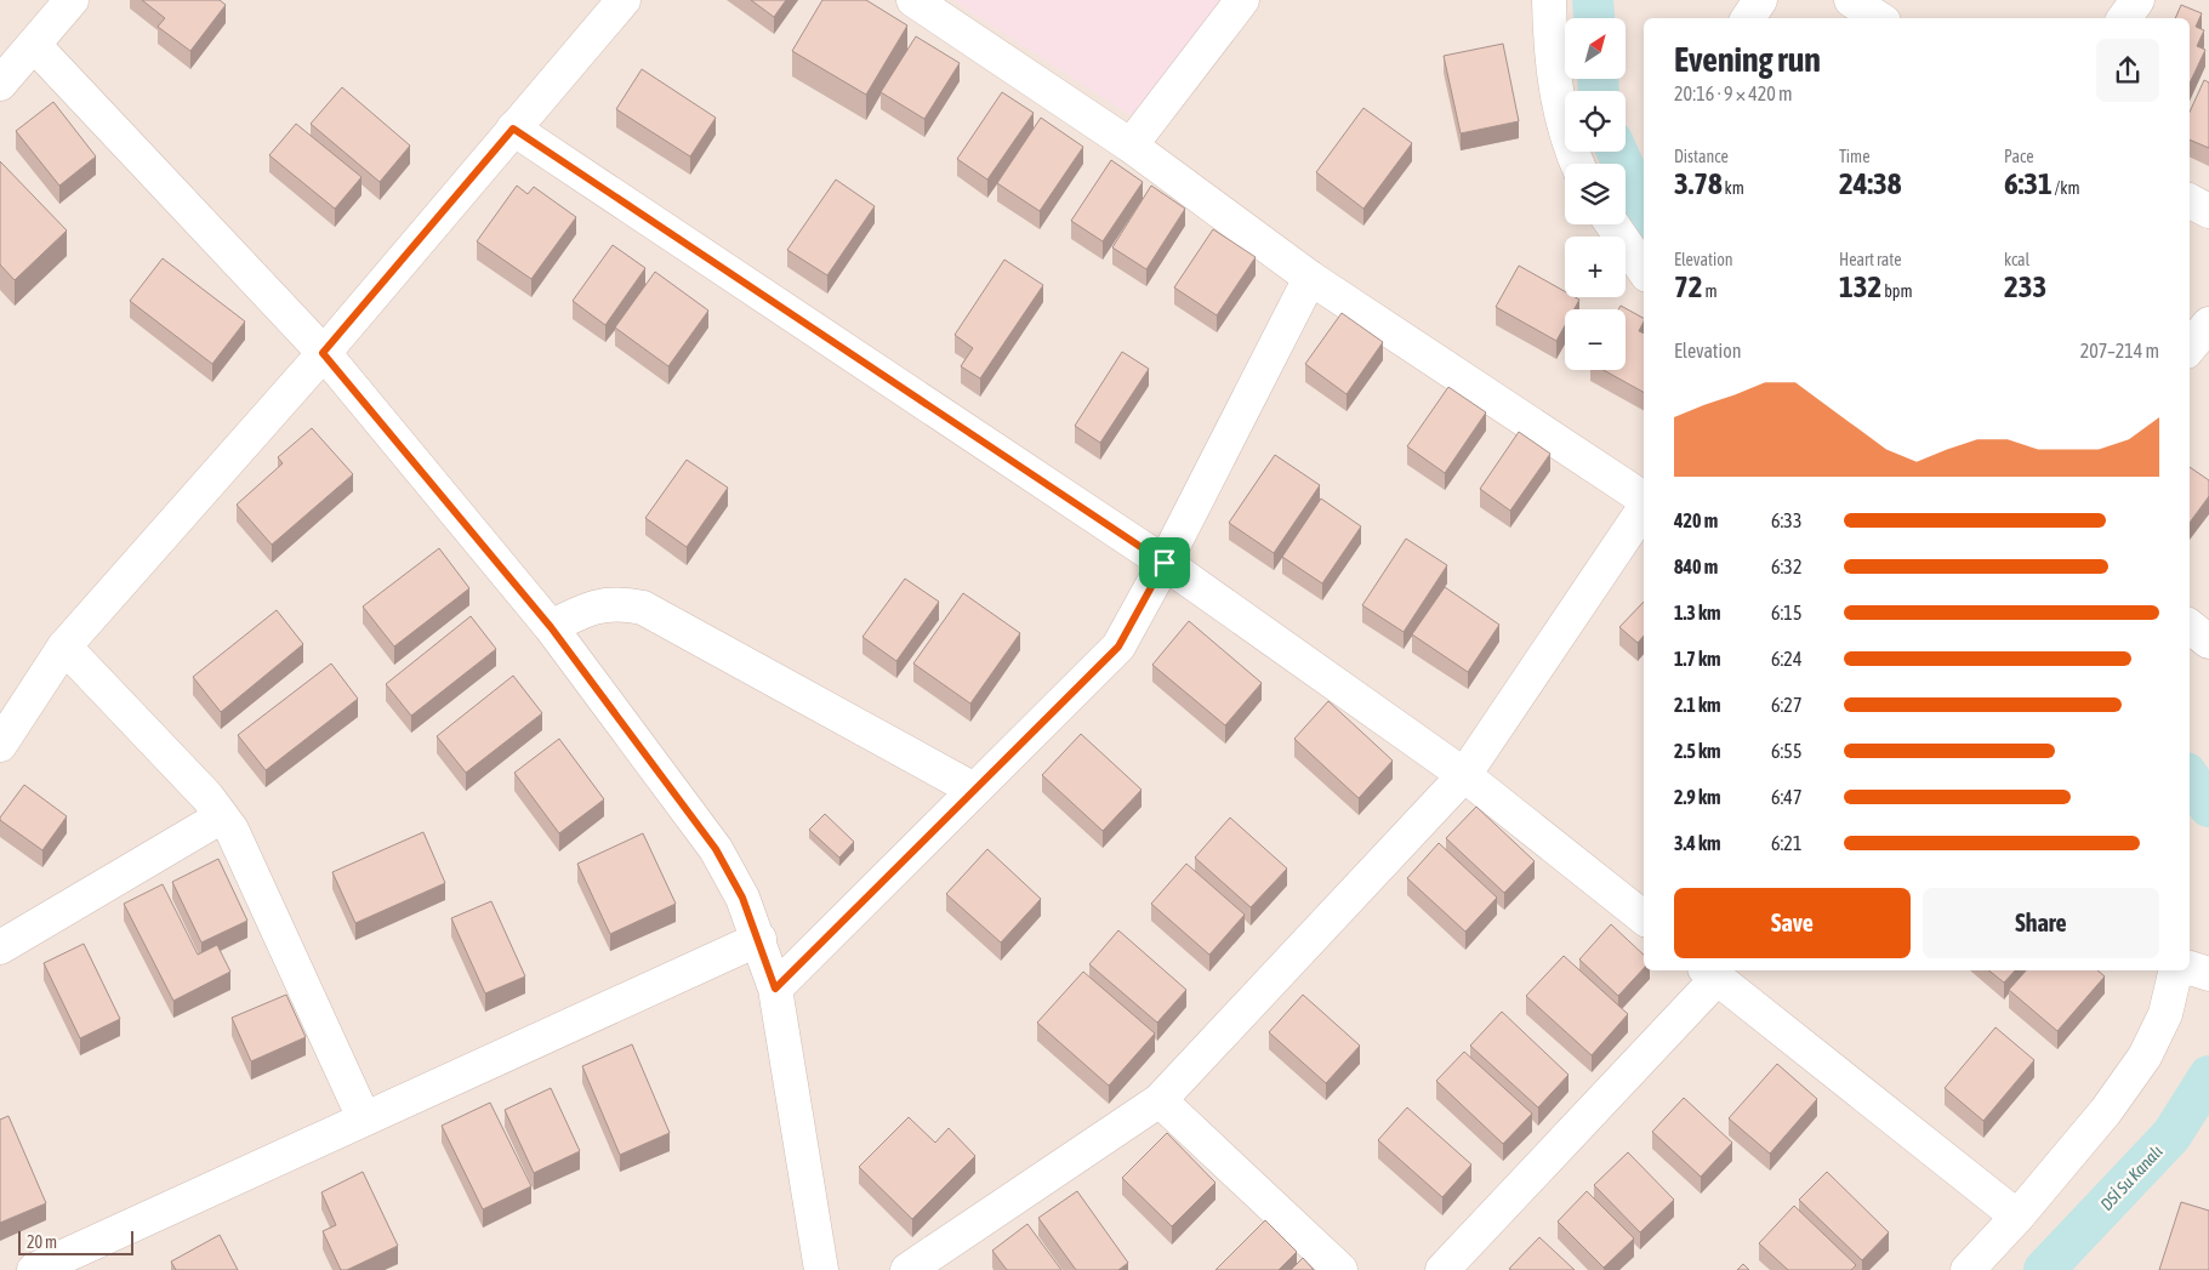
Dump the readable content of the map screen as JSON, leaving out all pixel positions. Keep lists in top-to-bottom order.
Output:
{
  "water": ["DSİ Su Kanalı"],
  "scale_bar": "20 m",
  "north": "top right",
  "page": {
    "map_buttons": ["+", "−"],
    "heading": ["Evening run", "20:16 · 9 × 420 m"],
    "stats": [
      ["Distance", "3.78 km"],
      ["Time", "24:38"],
      ["Pace", "6:31 /km"],
      ["Elevation", "72 m"],
      ["Heart rate", "132 bpm"],
      ["kcal", "233"]
    ],
    "chart": ["Elevation", "207–214 m"],
    "list": [
      {
        "name": "420 m",
        "note": "6:33"
      },
      {
        "name": "840 m",
        "note": "6:32"
      },
      {
        "name": "1.3 km",
        "note": "6:15"
      },
      {
        "name": "1.7 km",
        "note": "6:24"
      },
      {
        "name": "2.1 km",
        "note": "6:27"
      },
      {
        "name": "2.5 km",
        "note": "6:55"
      },
      {
        "name": "2.9 km",
        "note": "6:47"
      },
      {
        "name": "3.4 km",
        "note": "6:21"
      }
    ],
    "buttons": ["Save", "Share"],
    "scale": "20 m"
  }
}
